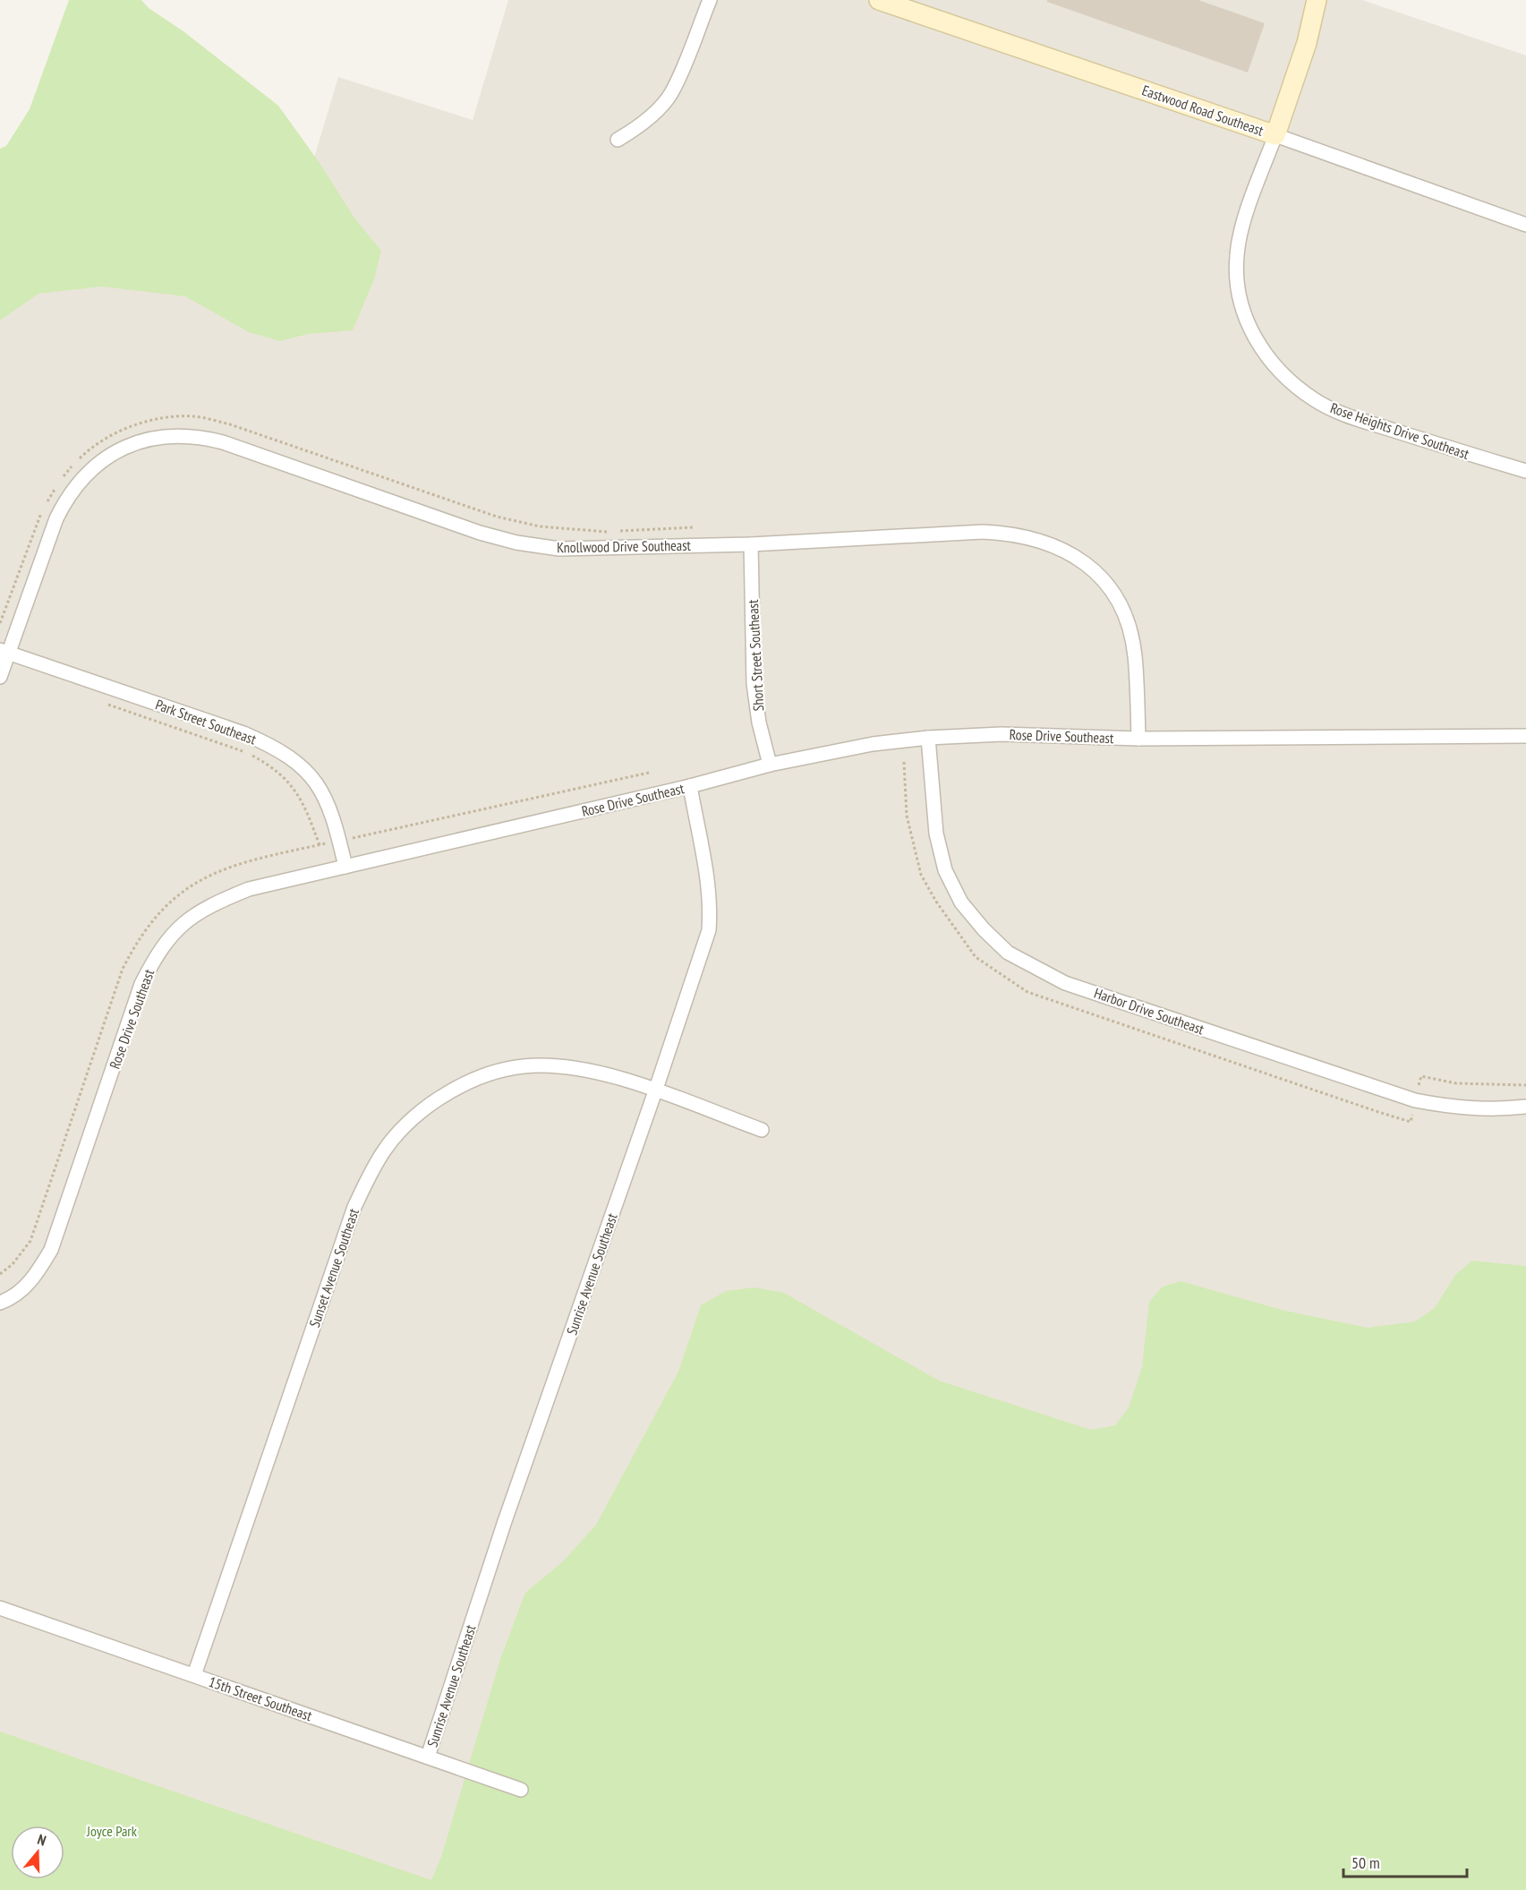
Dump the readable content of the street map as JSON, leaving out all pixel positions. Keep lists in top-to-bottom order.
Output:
{
  "streets": {
    "street": [
      "Eastwood Road Southeast",
      "Rose Heights Drive Southeast",
      "Knollwood Drive Southeast",
      "Short Street Southeast",
      "Park Street Southeast",
      "Rose Drive Southeast",
      "Harbor Drive Southeast",
      "Sunset Avenue Southeast",
      "Sunrise Avenue Southeast",
      "15th Street Southeast"
    ]
  },
  "crossings": [
    ["Eastwood Road Southeast", "Rose Heights Drive Southeast"],
    ["Knollwood Drive Southeast", "Short Street Southeast"],
    ["Knollwood Drive Southeast", "Park Street Southeast"],
    ["Knollwood Drive Southeast", "Rose Drive Southeast"],
    ["Short Street Southeast", "Rose Drive Southeast"],
    ["Park Street Southeast", "Rose Drive Southeast"],
    ["Rose Drive Southeast", "Harbor Drive Southeast"],
    ["Rose Drive Southeast", "Sunrise Avenue Southeast"],
    ["Sunset Avenue Southeast", "Sunrise Avenue Southeast"],
    ["Sunset Avenue Southeast", "15th Street Southeast"],
    ["Sunrise Avenue Southeast", "15th Street Southeast"]
  ],
  "parks": ["Joyce Park"],
  "scale_bar": "50 m",
  "north": "top"
}
